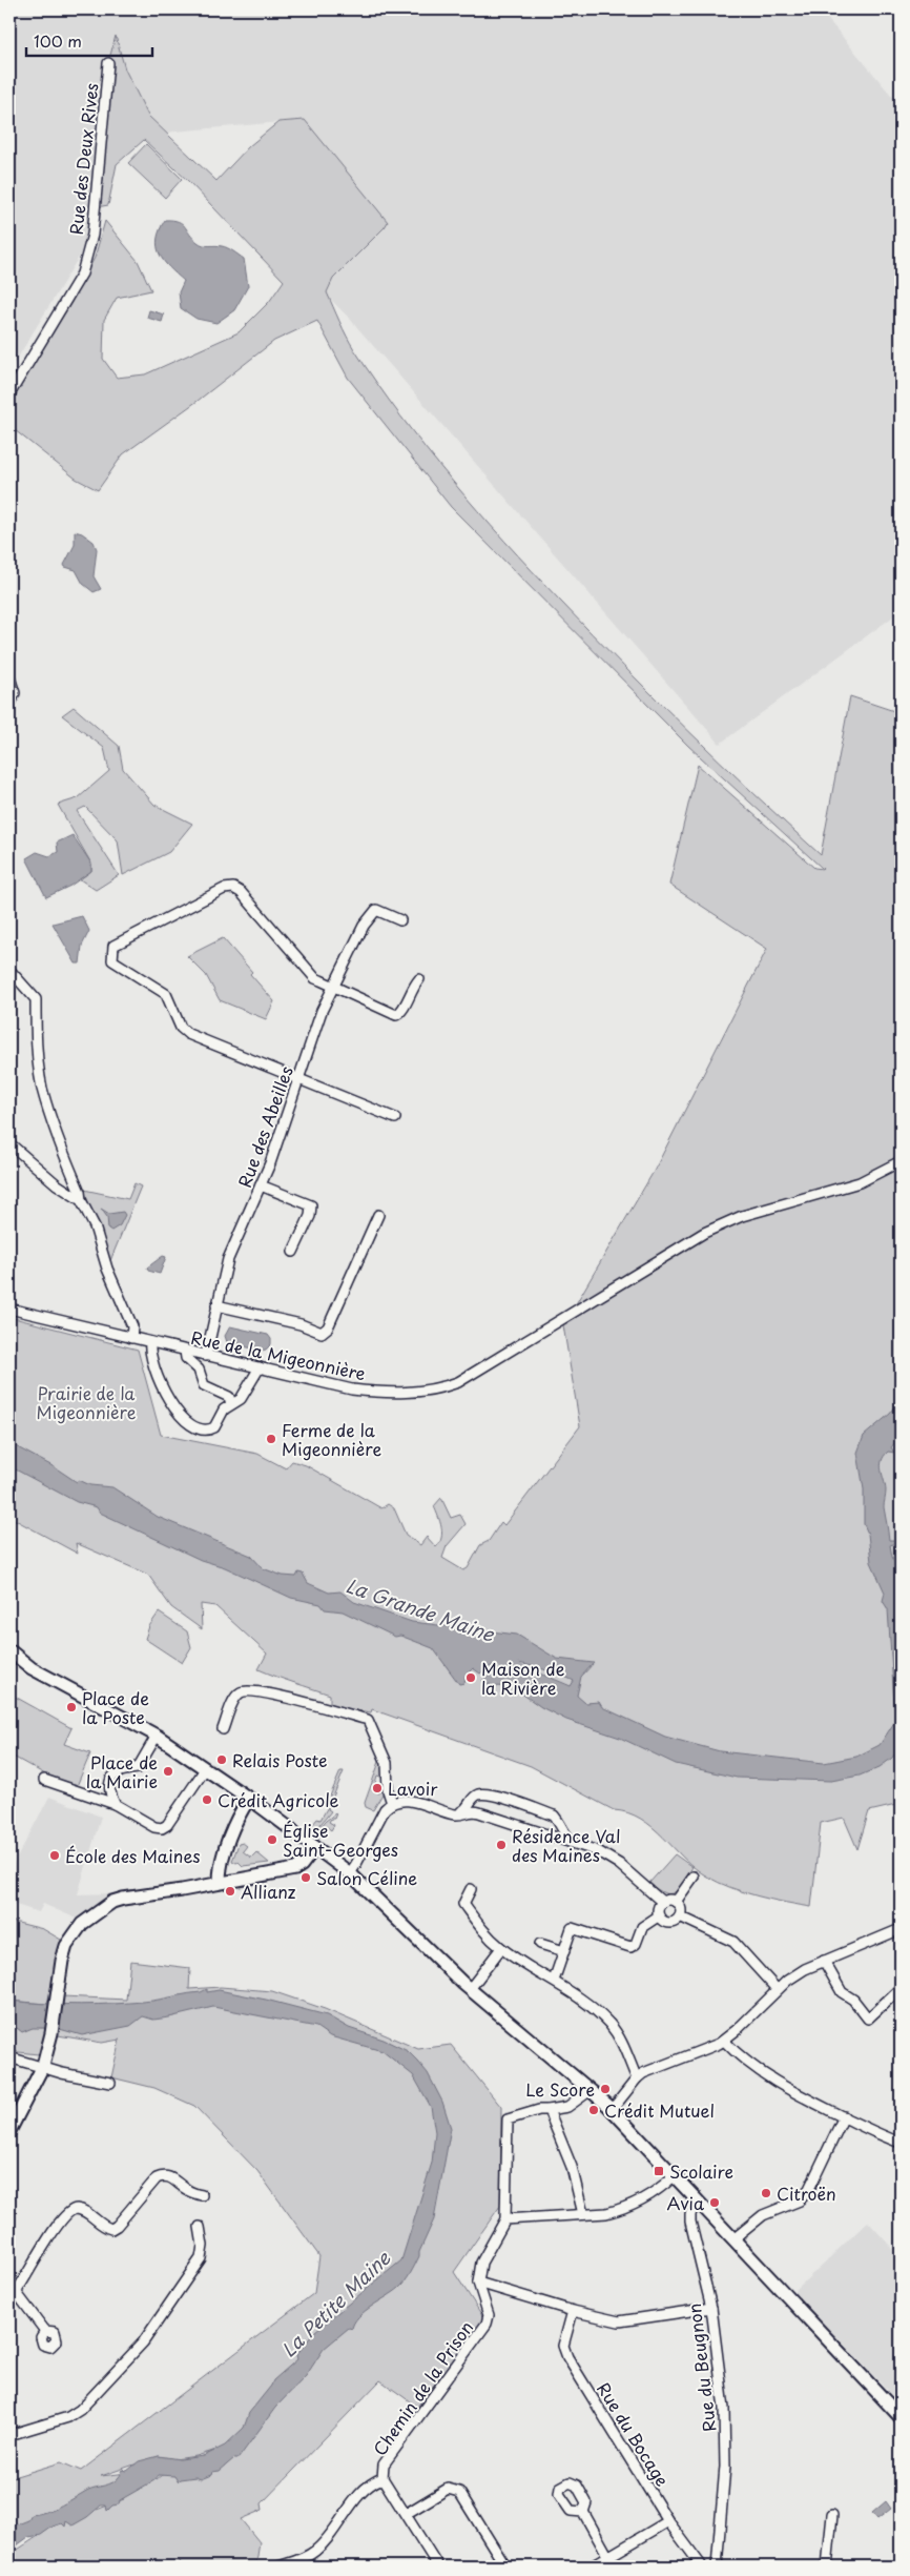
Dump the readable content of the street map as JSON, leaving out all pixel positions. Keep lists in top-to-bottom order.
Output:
{
  "streets": {
    "street": [
      "Rue des Deux Rives",
      "Rue des Abeilles",
      "Rue de la Migeonnière",
      "Rue du Beugnon",
      "Chemin de la Prison",
      "Rue du Bocage"
    ]
  },
  "crossings": [
    ["Rue des Abeilles", "Rue de la Migeonnière"]
  ],
  "water": ["La Grande Maine", "La Petite Maine"],
  "parks": ["Prairie de la Migeonnière"],
  "places": {
    "other": [
      "Ferme de la Migeonnière",
      "Maison de la Rivière",
      "Place de la Poste",
      "Relais Poste",
      "Place de la Mairie",
      "Lavoir",
      "Crédit Agricole",
      "Église Saint-Georges",
      "Résidence Val des Maines",
      "École des Maines",
      "Salon Céline",
      "Allianz",
      "Le Score",
      "Crédit Mutuel",
      "Citroën",
      "Avia"
    ],
    "transit": ["Scolaire"]
  },
  "scale_bar": "100 m"
}
